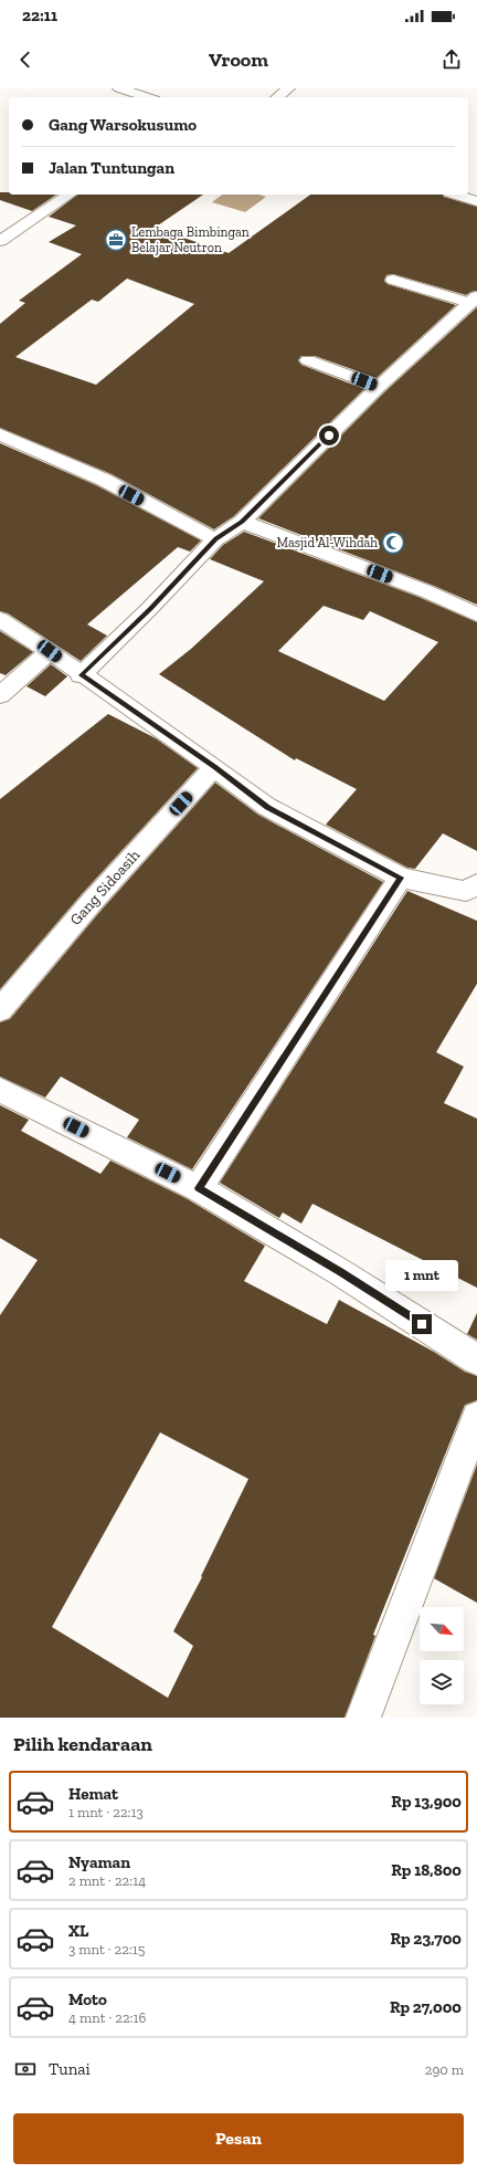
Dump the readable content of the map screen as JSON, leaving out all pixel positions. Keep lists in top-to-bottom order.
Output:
{
  "streets": {
    "street": ["Gang Sidoasih"]
  },
  "places": {
    "office": ["Lembaga Bimbingan Belajar Neutron"],
    "mosque": ["Masjid Al-Wihdah"]
  },
  "north": "bottom right",
  "page": {
    "status": "22:11",
    "header": "Vroom",
    "banner": ["Gang Warsokusumo", "Jalan Tuntungan"],
    "bubble": "1 mnt",
    "heading": "Pilih kendaraan",
    "list": [
      {
        "name": "Hemat",
        "note": "1 mnt · 22:13",
        "value": "Rp 13,900"
      },
      {
        "name": "Nyaman",
        "note": "2 mnt · 22:14",
        "value": "Rp 18,800"
      },
      {
        "name": "XL",
        "note": "3 mnt · 22:15",
        "value": "Rp 23,700"
      },
      {
        "name": "Moto",
        "note": "4 mnt · 22:16",
        "value": "Rp 27,000"
      }
    ],
    "pay": ["Tunai", "290 m"],
    "buttons": "Pesan"
  }
}
